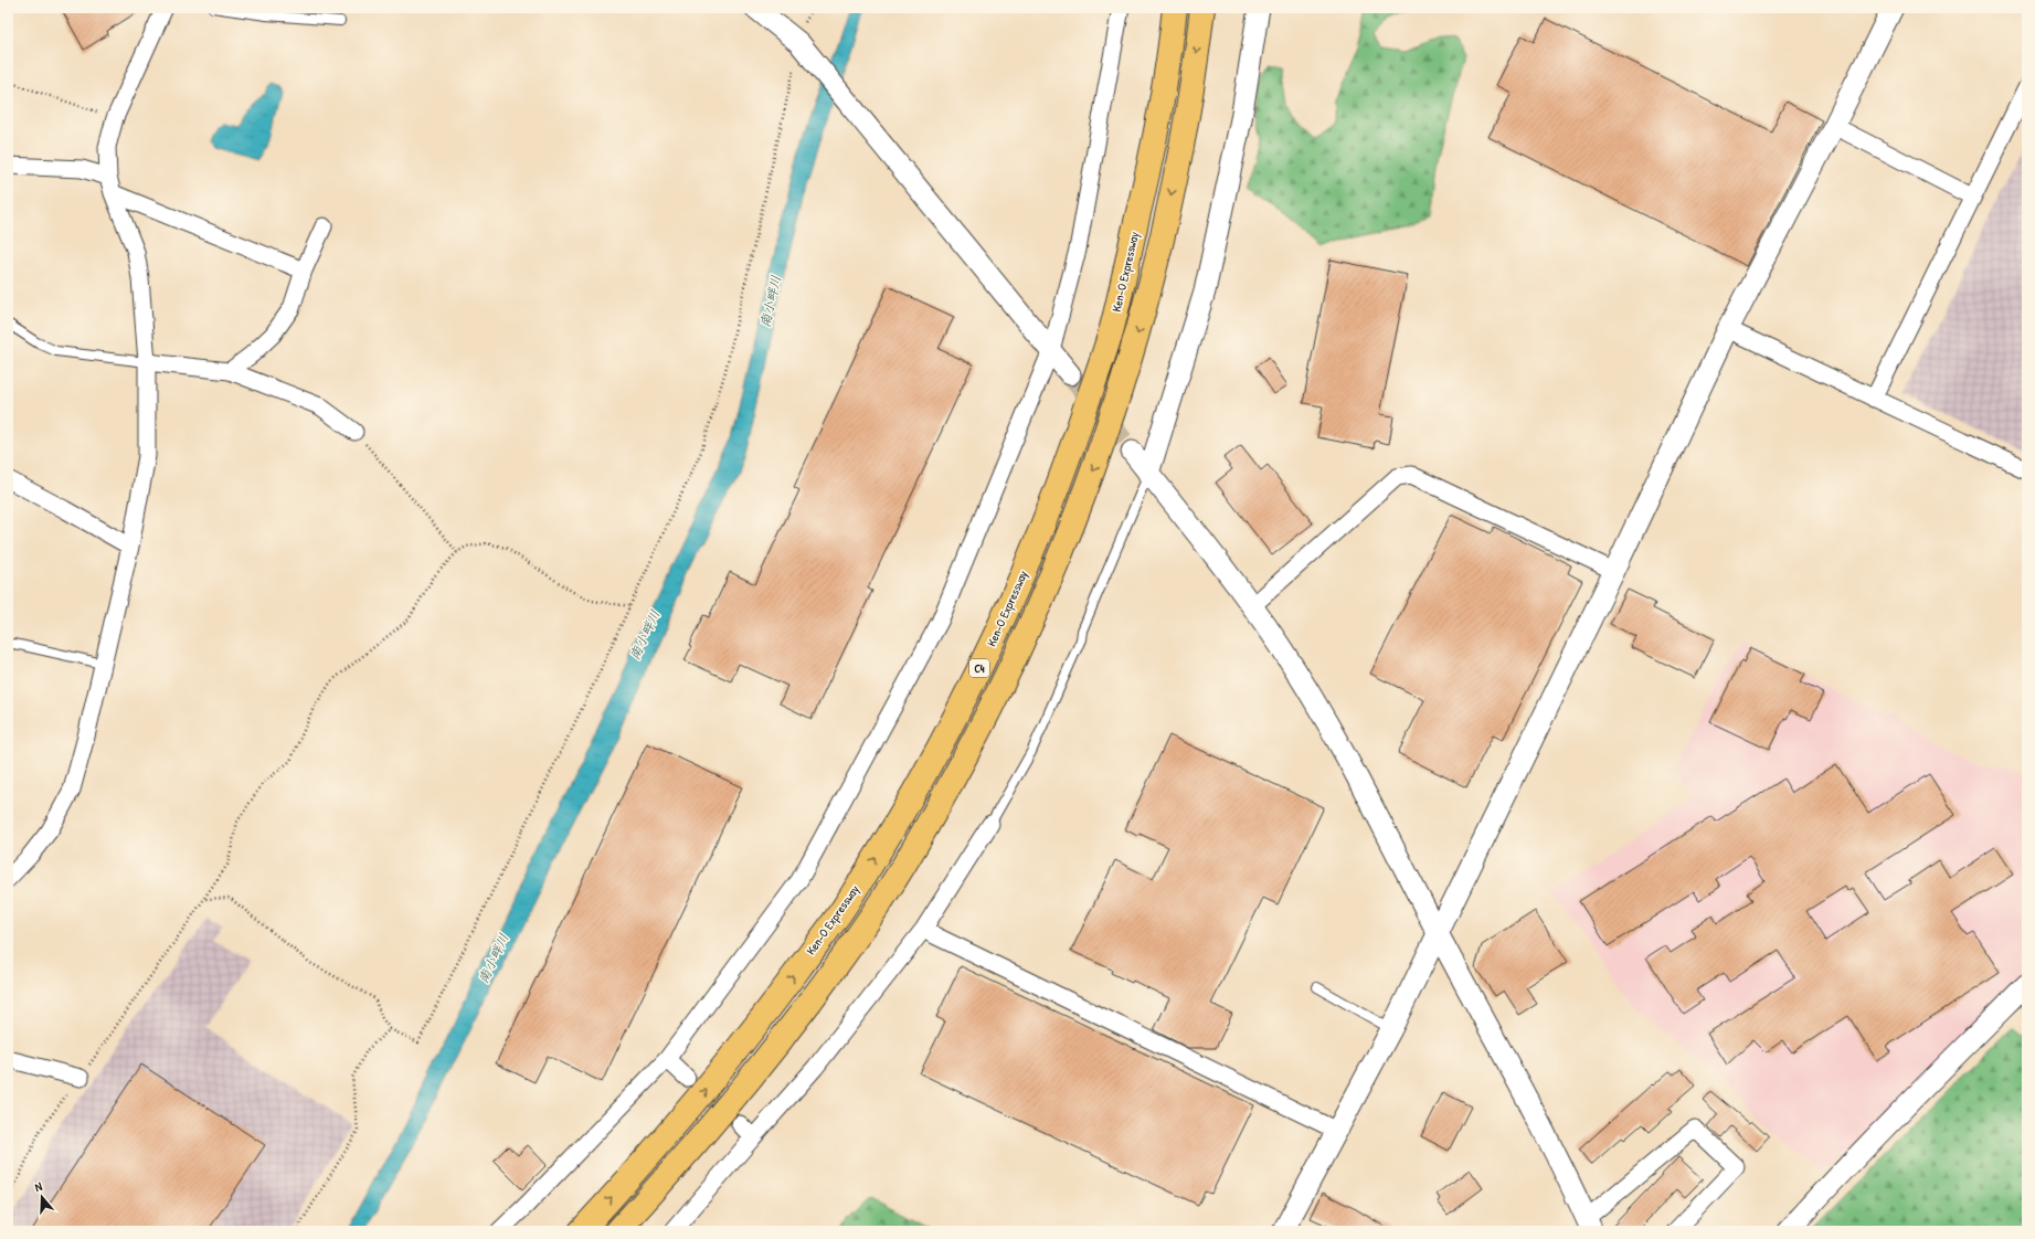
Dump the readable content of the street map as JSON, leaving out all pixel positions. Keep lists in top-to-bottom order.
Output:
{
  "streets": {
    "highway": ["Ken-O Expressway", "C4"]
  },
  "water": ["南小畔川"],
  "north": "top"
}
